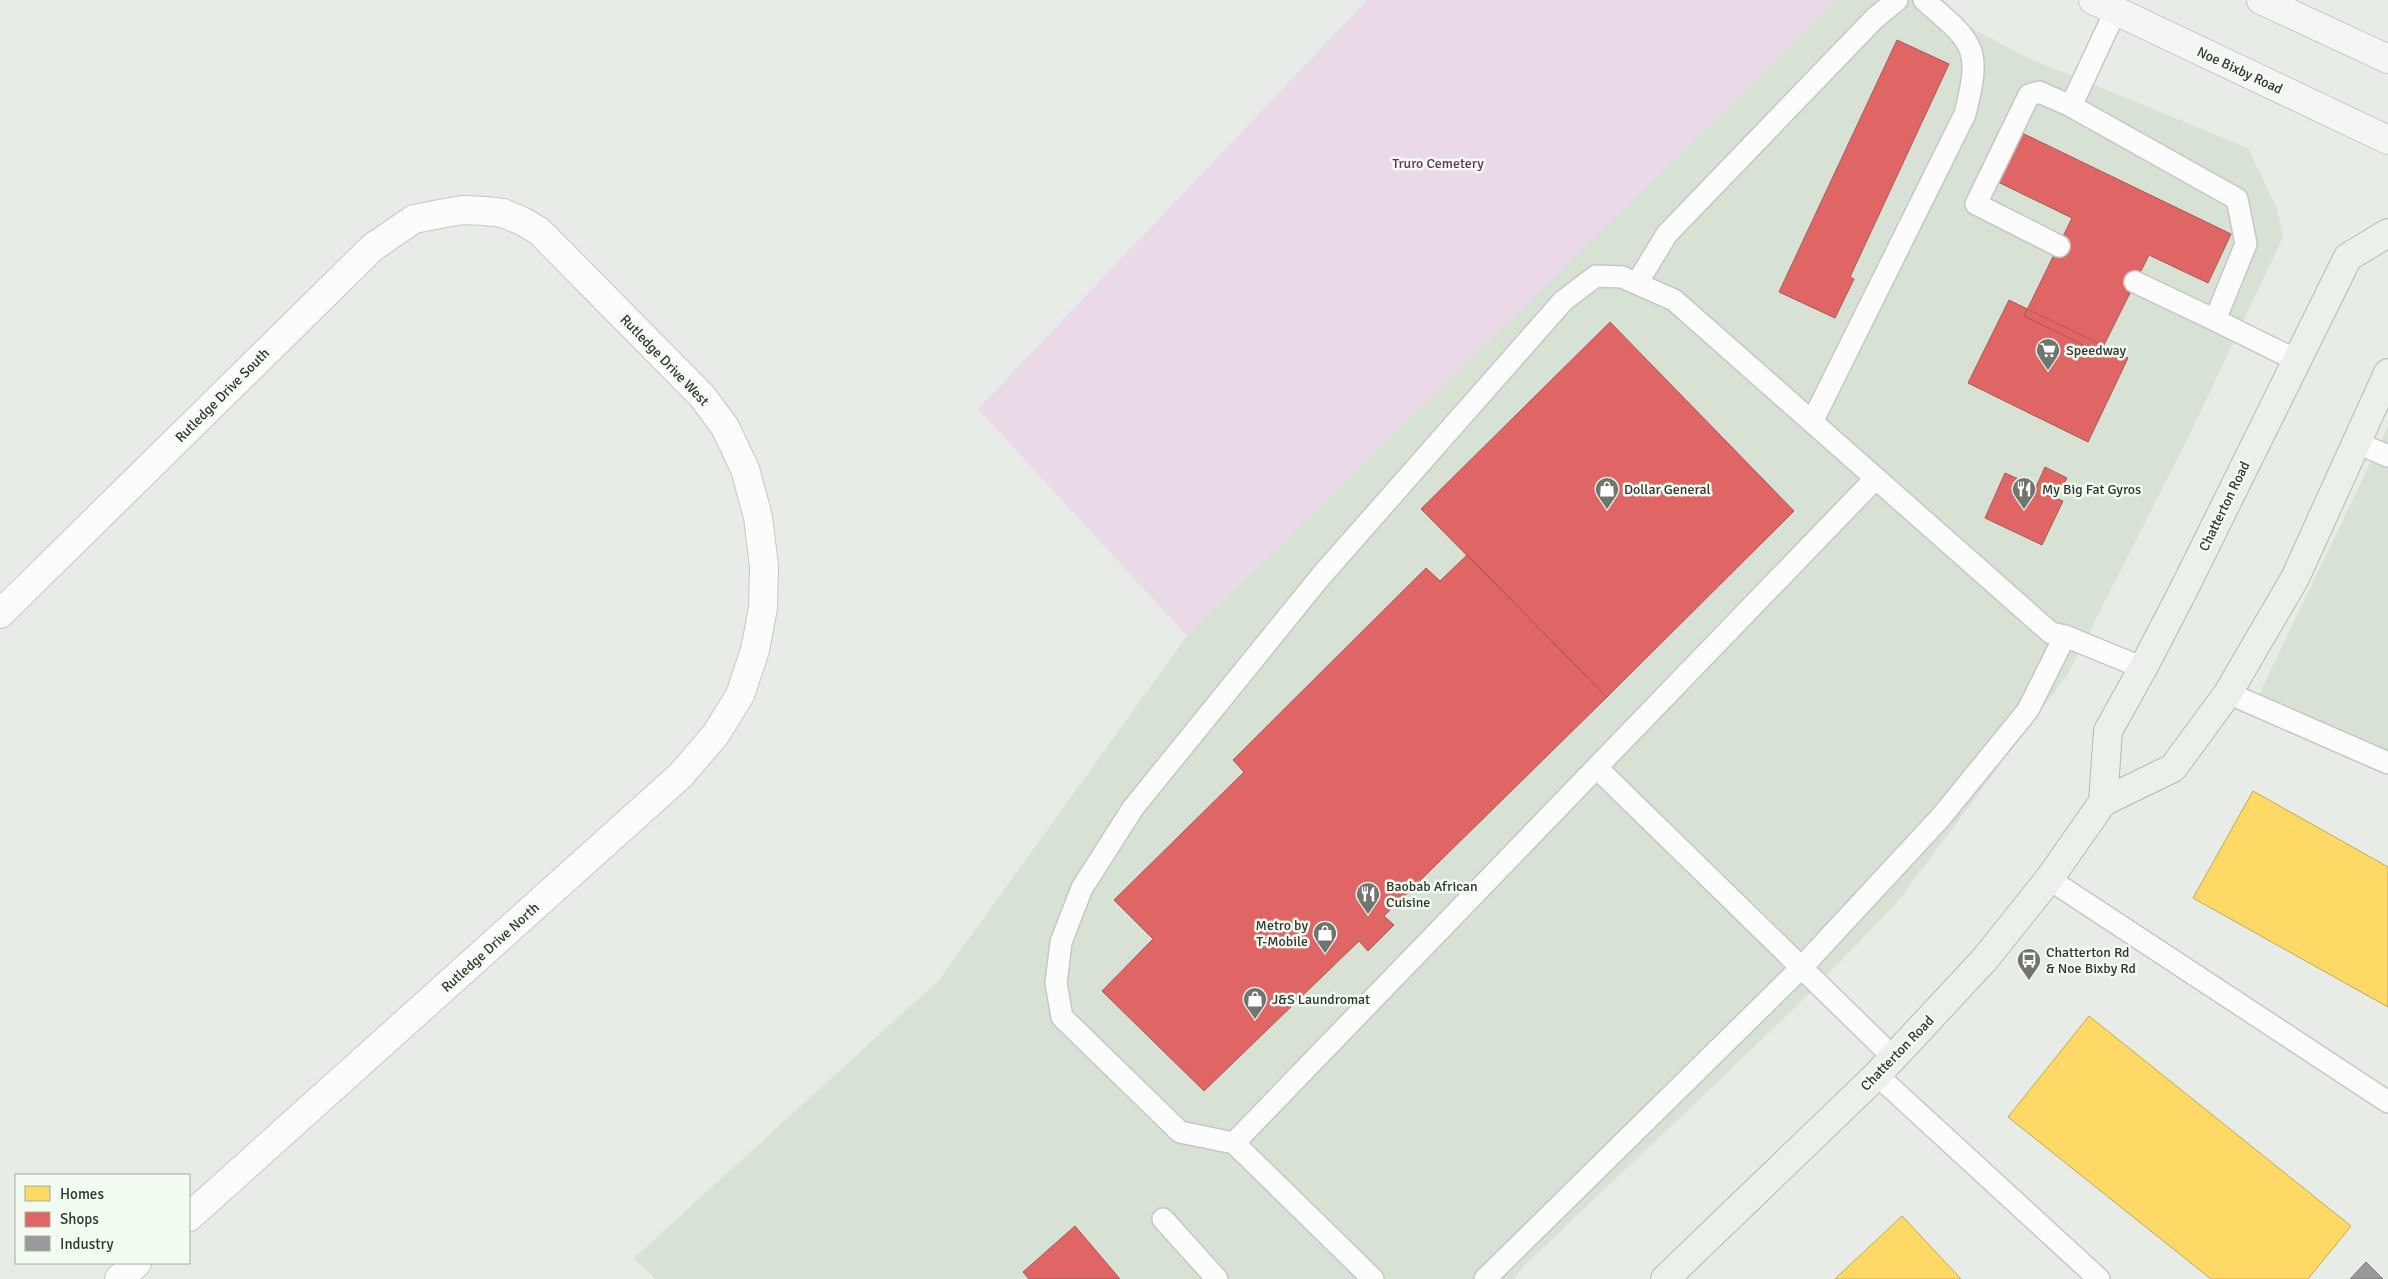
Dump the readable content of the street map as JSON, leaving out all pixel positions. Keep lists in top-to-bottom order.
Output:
{
  "streets": {
    "main road": ["Chatterton Road"],
    "street": [
      "Noe Bixby Road",
      "Rutledge Drive West",
      "Rutledge Drive South",
      "Rutledge Drive North"
    ]
  },
  "crossings": [
    ["Rutledge Drive West", "Rutledge Drive South"],
    ["Rutledge Drive West", "Rutledge Drive North"]
  ],
  "parks": ["Truro Cemetery"],
  "places": {
    "supermarket": ["Speedway"],
    "shop": ["Dollar General", "Metro by T-Mobile", "J&S Laundromat"],
    "restaurant": ["My Big Fat Gyros", "Baobab African Cuisine"],
    "bus stop": ["Chatterton Rd & Noe Bixby Rd"]
  },
  "legend": ["Homes", "Shops", "Industry"]
}
